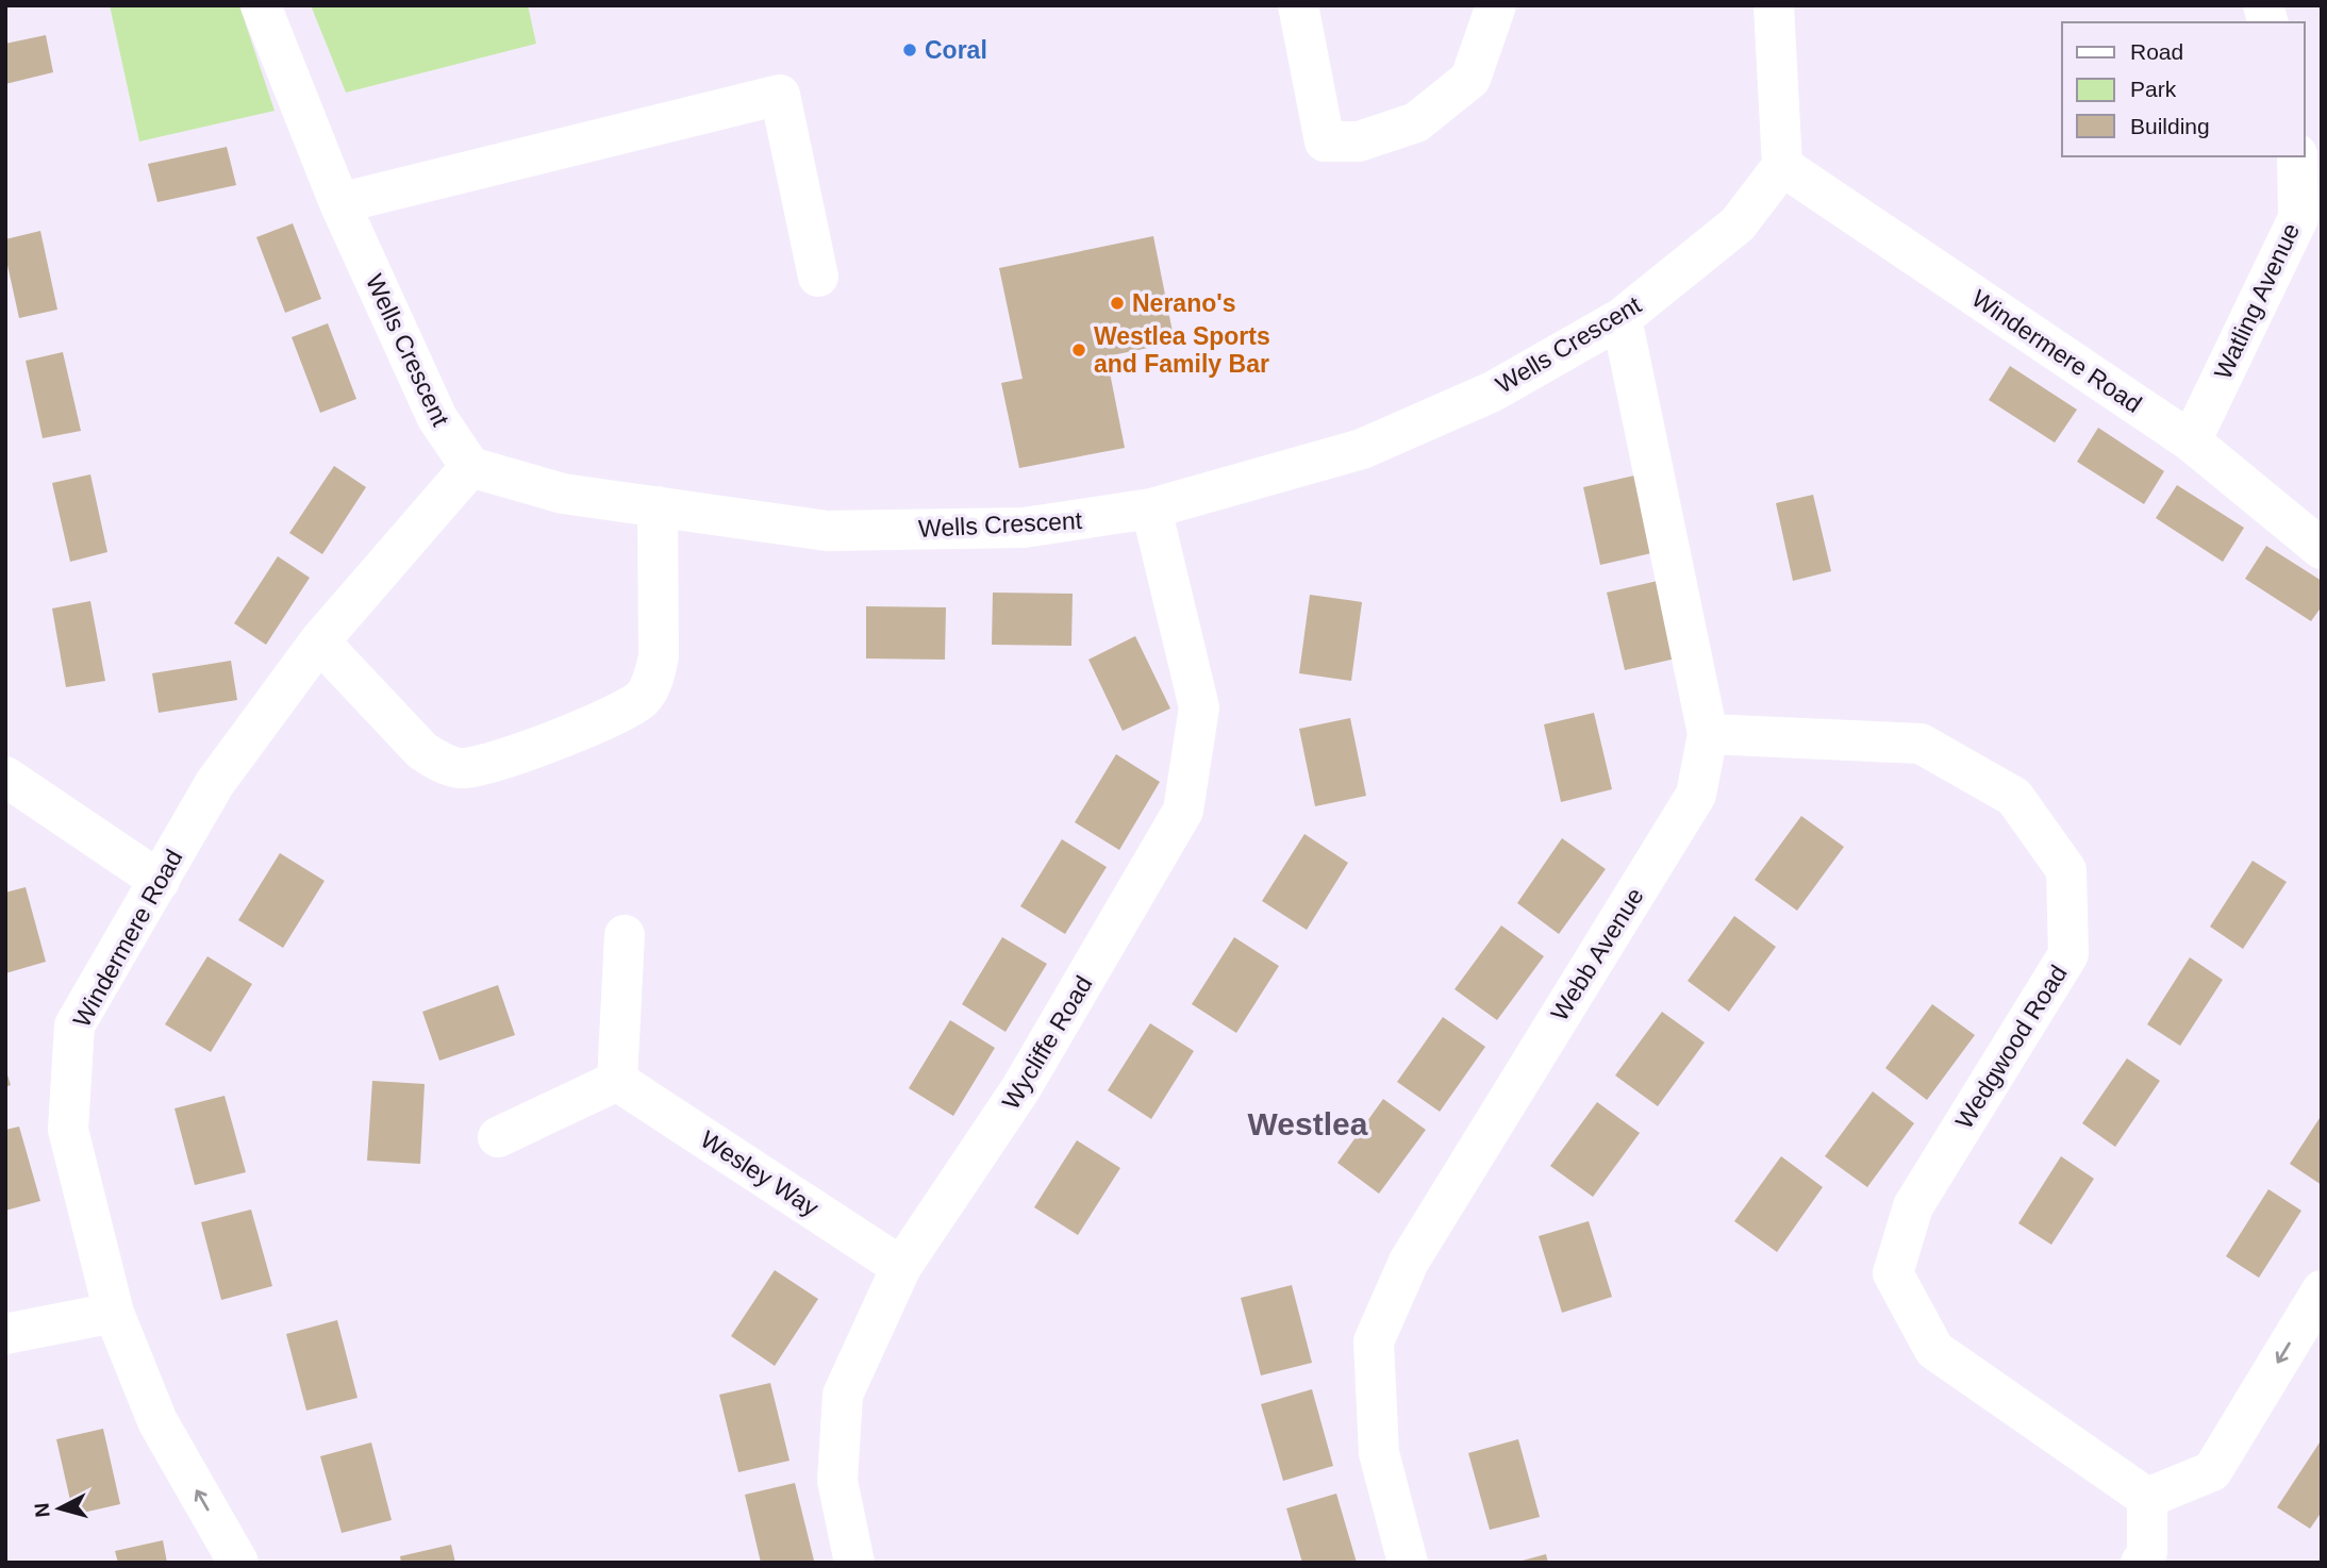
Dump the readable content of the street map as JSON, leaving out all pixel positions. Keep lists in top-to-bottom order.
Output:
{
  "streets": {
    "street": [
      "Watling Avenue",
      "Wells Crescent",
      "Windermere Road",
      "Webb Avenue",
      "Wycliffe Road",
      "Wedgwood Road",
      "Wesley Way"
    ]
  },
  "crossings": [
    ["Watling Avenue", "Windermere Road"],
    ["Wells Crescent", "Windermere Road"],
    ["Wells Crescent", "Webb Avenue"],
    ["Wells Crescent", "Wycliffe Road"],
    ["Webb Avenue", "Wedgwood Road"],
    ["Wycliffe Road", "Wesley Way"]
  ],
  "districts": ["Westlea"],
  "places": ["Coral", "Nerano's", "Westlea Sports and Family Bar"],
  "legend": ["Road", "Park", "Building"],
  "north": "left"
}
